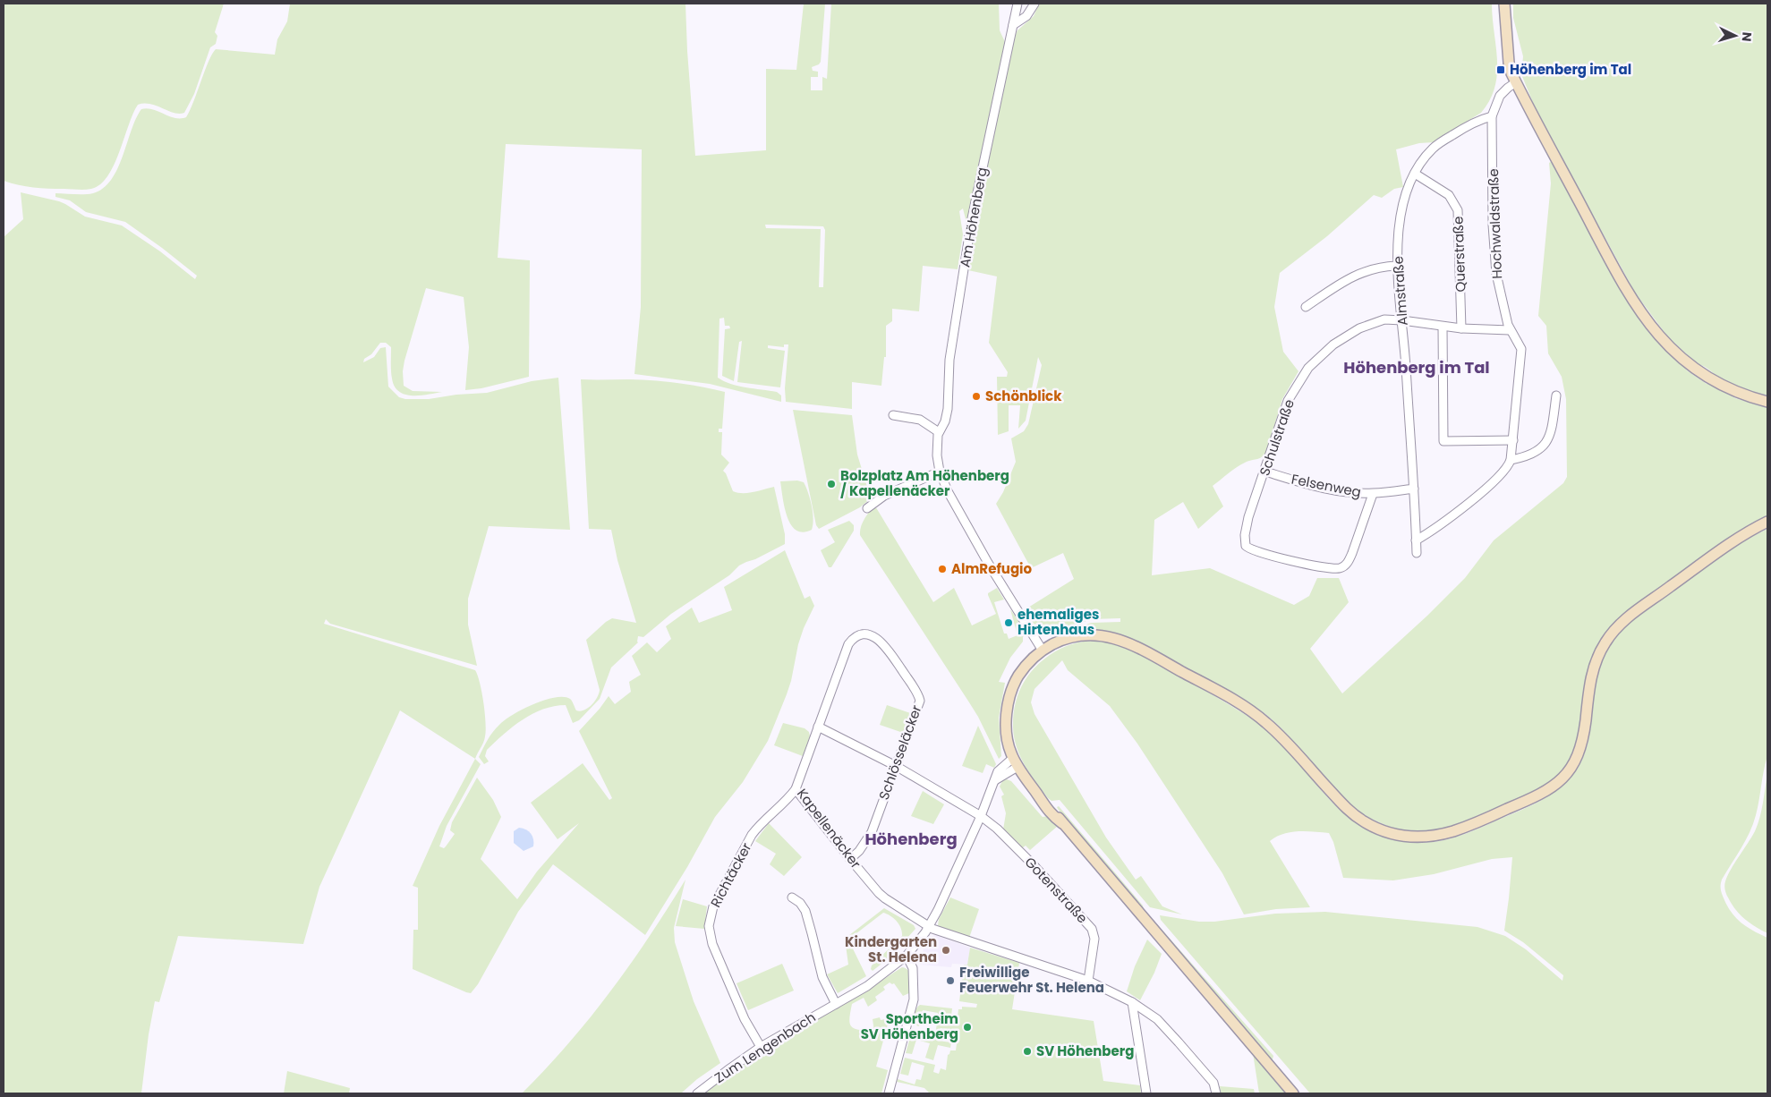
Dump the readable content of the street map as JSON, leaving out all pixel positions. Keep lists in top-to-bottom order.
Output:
{
  "streets": {
    "street": [
      "Am Höhenberg",
      "Hochwaldstraße",
      "Querstraße",
      "Almstraße",
      "Schulstraße",
      "Felsenweg",
      "Schlösseläcker",
      "Kapellenäcker",
      "Richtäcker",
      "Gotenstraße",
      "Zum Lengenbach"
    ]
  },
  "crossings": [
    ["Hochwaldstraße", "Almstraße"],
    ["Hochwaldstraße", "Schulstraße"],
    ["Querstraße", "Almstraße"],
    ["Querstraße", "Schulstraße"],
    ["Almstraße", "Schulstraße"],
    ["Almstraße", "Felsenweg"],
    ["Schulstraße", "Felsenweg"],
    ["Schlösseläcker", "Kapellenäcker"],
    ["Kapellenäcker", "Richtäcker"],
    ["Kapellenäcker", "Gotenstraße"],
    ["Kapellenäcker", "Zum Lengenbach"],
    ["Richtäcker", "Zum Lengenbach"],
    ["Gotenstraße", "Zum Lengenbach"]
  ],
  "districts": ["Höhenberg im Tal", "Höhenberg"],
  "places": {
    "transit": ["Höhenberg im Tal"],
    "other": [
      "Schönblick",
      "Bolzplatz Am Höhenberg / Kapellenäcker",
      "AlmRefugio",
      "ehemaliges Hirtenhaus",
      "Kindergarten St. Helena",
      "Freiwillige Feuerwehr St. Helena",
      "Sportheim SV Höhenberg",
      "SV Höhenberg"
    ]
  },
  "north": "right"
}
